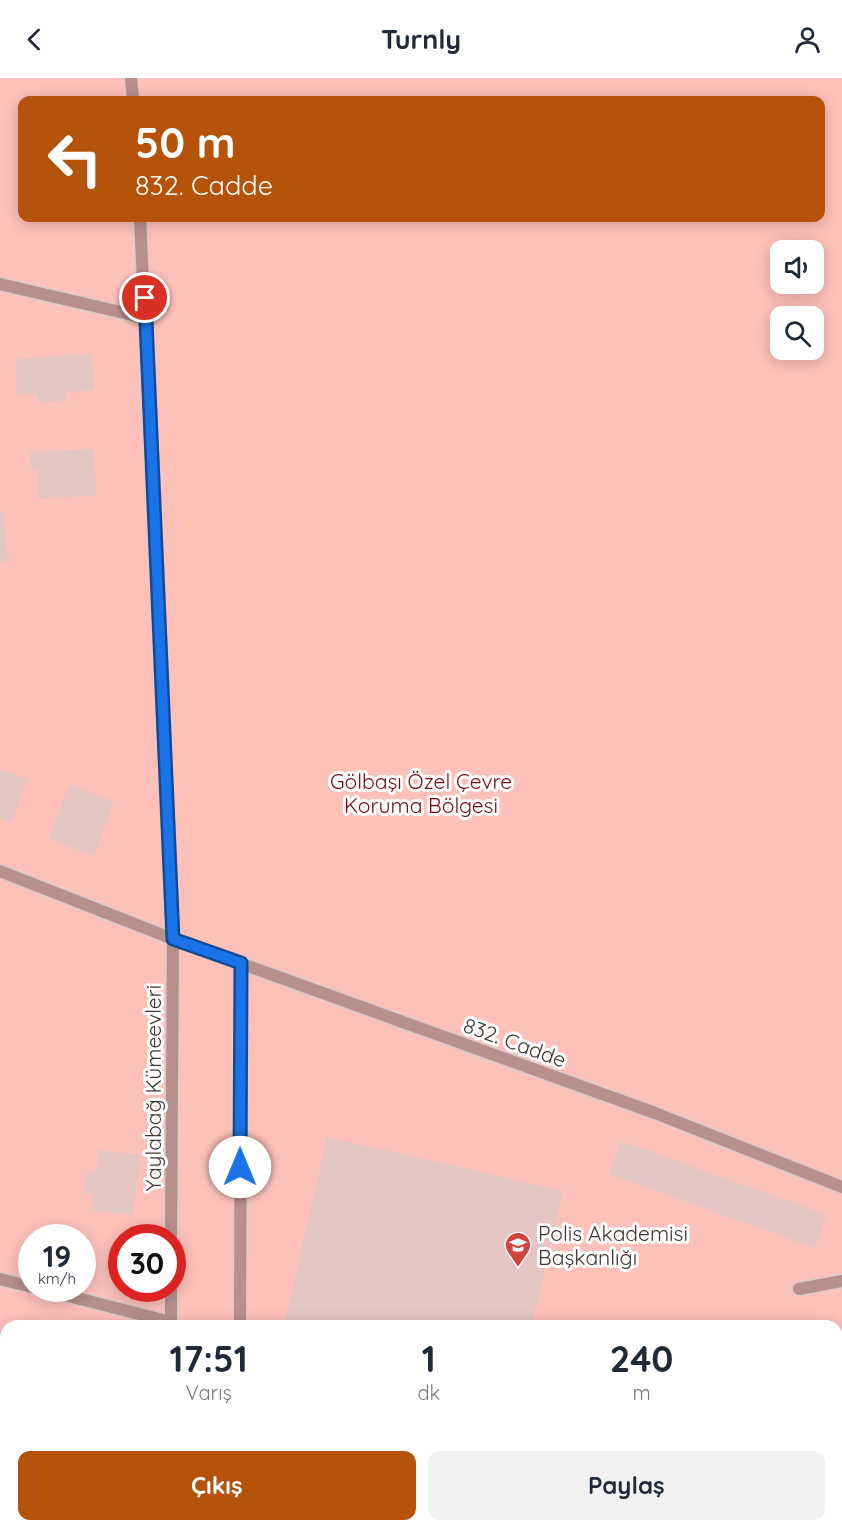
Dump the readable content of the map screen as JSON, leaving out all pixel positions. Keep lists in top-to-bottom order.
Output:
{
  "streets": {
    "street": ["832. Cadde", "Yaylabağ Kümeevleri"]
  },
  "crossings": [
    ["832. Cadde", "Yaylabağ Kümeevleri"]
  ],
  "parks": ["Gölbaşı Özel Çevre Koruma Bölgesi"],
  "places": {
    "school or university": ["Polis Akademisi Başkanlığı"]
  },
  "page": {
    "header": "Turnly",
    "turn": ["50 m", "832. Cadde"],
    "speed": "19 km/h",
    "limit": "30",
    "eta": [
      "17:51",
      "Varış",
      "1",
      "dk",
      "240",
      "m"
    ],
    "buttons": ["Çıkış", "Paylaş"]
  }
}
